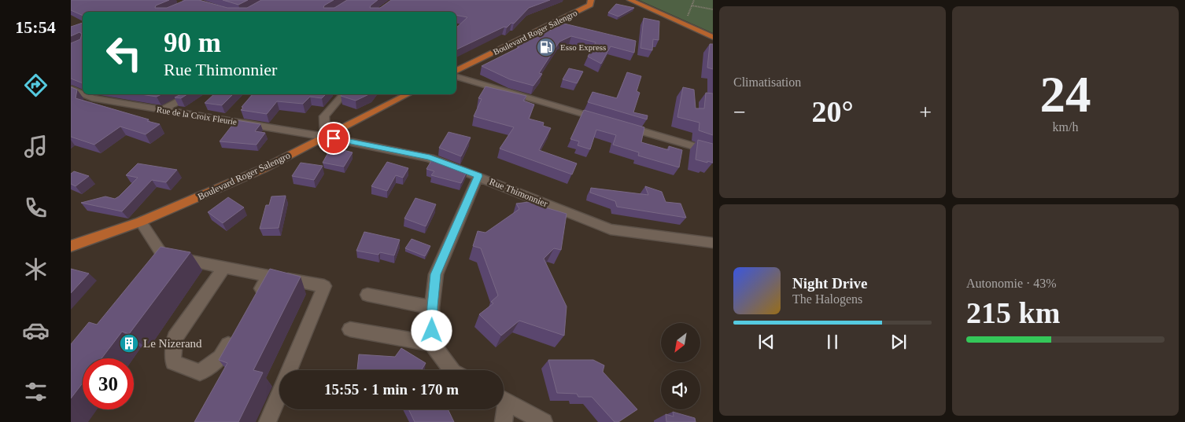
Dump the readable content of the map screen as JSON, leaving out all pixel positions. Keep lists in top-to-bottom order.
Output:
{
  "streets": {
    "main road": ["Boulevard Roger Salengro"],
    "street": ["Rue de la Croix Fleurie", "Rue Thimonnier"]
  },
  "crossings": [
    ["Boulevard Roger Salengro", "Rue de la Croix Fleurie"],
    ["Boulevard Roger Salengro", "Rue Thimonnier"],
    ["Rue de la Croix Fleurie", "Rue Thimonnier"]
  ],
  "places": {
    "fuel station": ["Esso Express"],
    "building": ["Le Nizerand"]
  },
  "north": "bottom left",
  "page": {
    "tabs": "15:54",
    "tile": [
      "Climatisation",
      ["24", "km/h"],
      ["Autonomie · 43%", "215 km"]
    ],
    "turn": ["90 m", "Rue Thimonnier"],
    "heat": ["−", "20°", "+"],
    "song": ["Night Drive", "The Halogens"],
    "limit": "30",
    "trip": "15:55 · 1 min · 170 m"
  }
}
